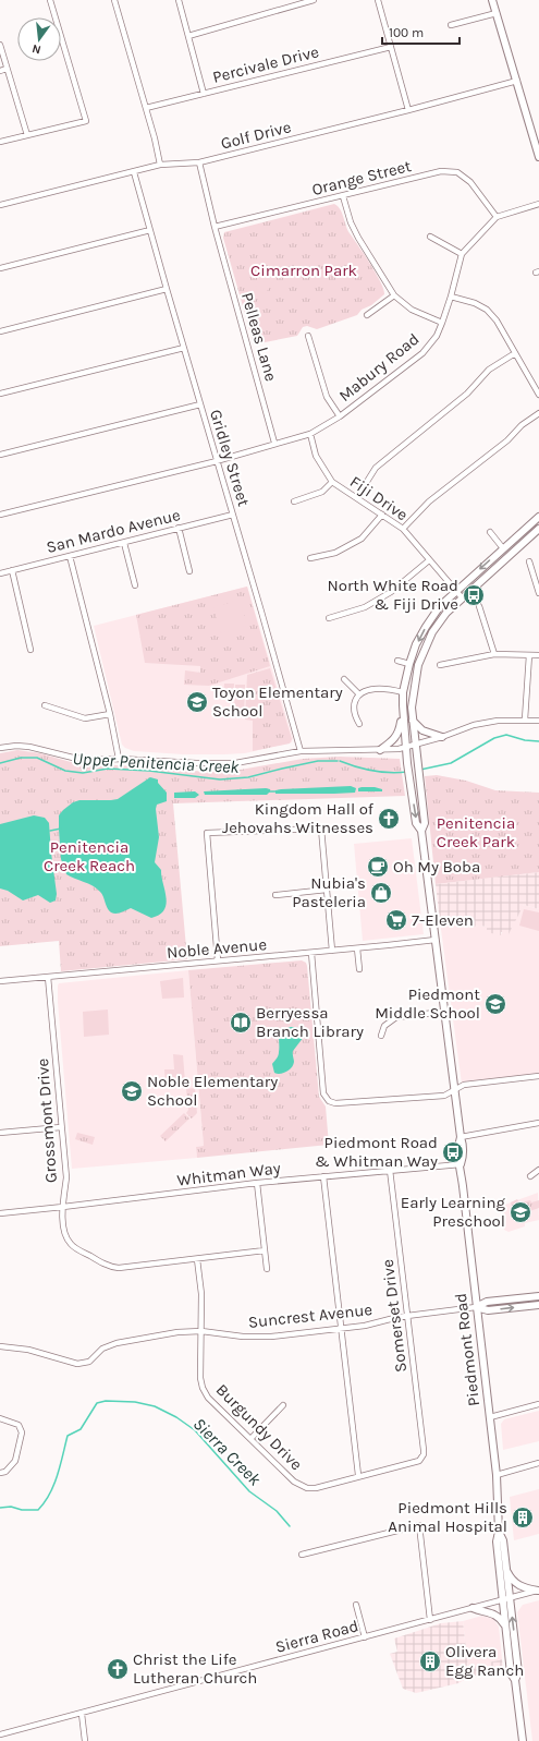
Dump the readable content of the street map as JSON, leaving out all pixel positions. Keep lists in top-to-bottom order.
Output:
{
  "streets": {
    "main road": ["Piedmont Road"],
    "street": [
      "Percivale Drive",
      "Golf Drive",
      "Orange Street",
      "Pelleas Lane",
      "Mabury Road",
      "Gridley Street",
      "Fiji Drive",
      "San Mardo Avenue",
      "Noble Avenue",
      "Grossmont Drive",
      "Whitman Way",
      "Suncrest Avenue",
      "Somerset Drive",
      "Burgundy Drive",
      "Sierra Road"
    ]
  },
  "crossings": [
    ["Golf Drive", "Pelleas Lane"],
    ["Golf Drive", "Gridley Street"],
    ["Orange Street", "Pelleas Lane"],
    ["Orange Street", "Mabury Road"],
    ["Pelleas Lane", "Mabury Road"],
    ["Mabury Road", "Gridley Street"],
    ["Mabury Road", "Fiji Drive"],
    ["Gridley Street", "San Mardo Avenue"],
    ["Fiji Drive", "Piedmont Road"],
    ["Noble Avenue", "Grossmont Drive"],
    ["Noble Avenue", "Piedmont Road"],
    ["Grossmont Drive", "Whitman Way"],
    ["Grossmont Drive", "Burgundy Drive"],
    ["Whitman Way", "Somerset Drive"],
    ["Whitman Way", "Piedmont Road"],
    ["Suncrest Avenue", "Somerset Drive"],
    ["Suncrest Avenue", "Piedmont Road"],
    ["Suncrest Avenue", "Burgundy Drive"],
    ["Somerset Drive", "Burgundy Drive"],
    ["Piedmont Road", "Sierra Road"]
  ],
  "water": ["Upper Penitencia Creek", "Sierra Creek"],
  "parks": ["Cimarron Park", "Penitencia Creek Park", "Penitencia Creek Reach"],
  "places": {
    "bus stop": ["North White Road & Fiji Drive", "Piedmont Road & Whitman Way"],
    "school or university": [
      "Toyon Elementary School",
      "Piedmont Middle School",
      "Noble Elementary School",
      "Early Learning Preschool"
    ],
    "church": ["Kingdom Hall of Jehovahs Witnesses", "Christ the Life Lutheran Church"],
    "cafe": ["Oh My Boba"],
    "shop": ["Nubia's Pasteleria"],
    "supermarket": ["7-Eleven"],
    "library": ["Berryessa Branch Library"],
    "building": ["Piedmont Hills Animal Hospital", "Olivera Egg Ranch"]
  },
  "scale_bar": "100 m",
  "north": "bottom"
}
